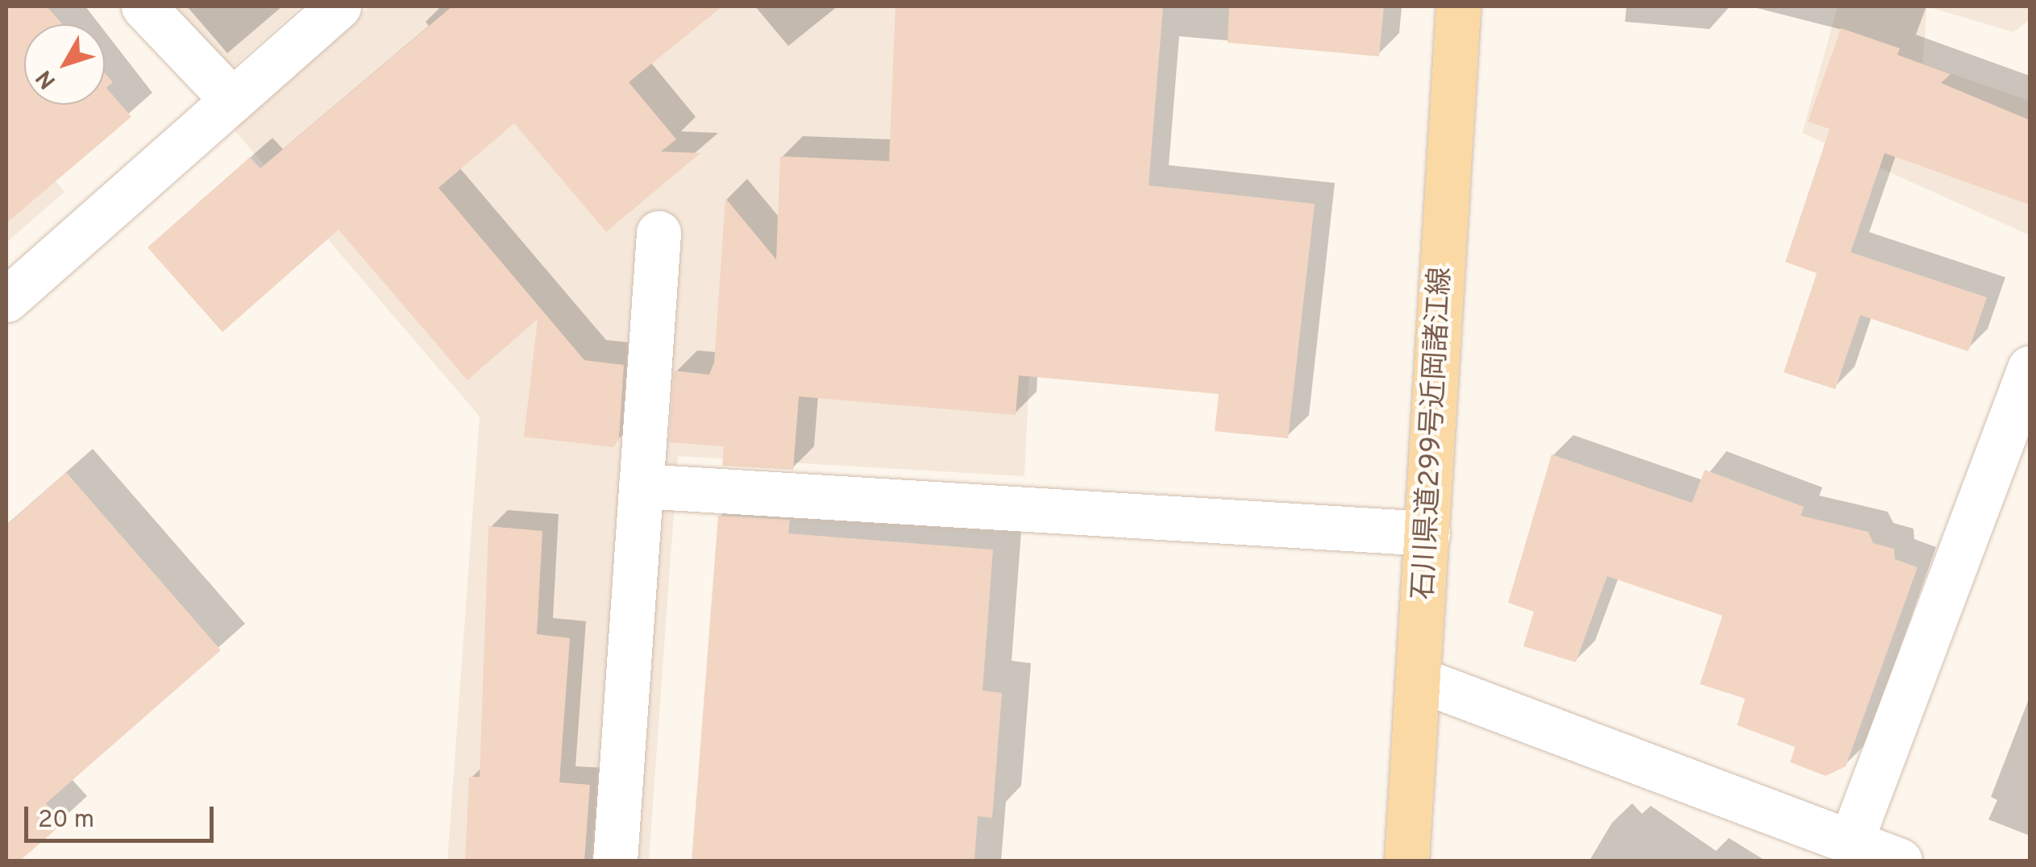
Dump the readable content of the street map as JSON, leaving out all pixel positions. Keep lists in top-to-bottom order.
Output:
{
  "streets": {
    "main road": ["石川県道299号近岡諸江線"]
  },
  "scale_bar": "20 m",
  "north": "bottom left"
}
